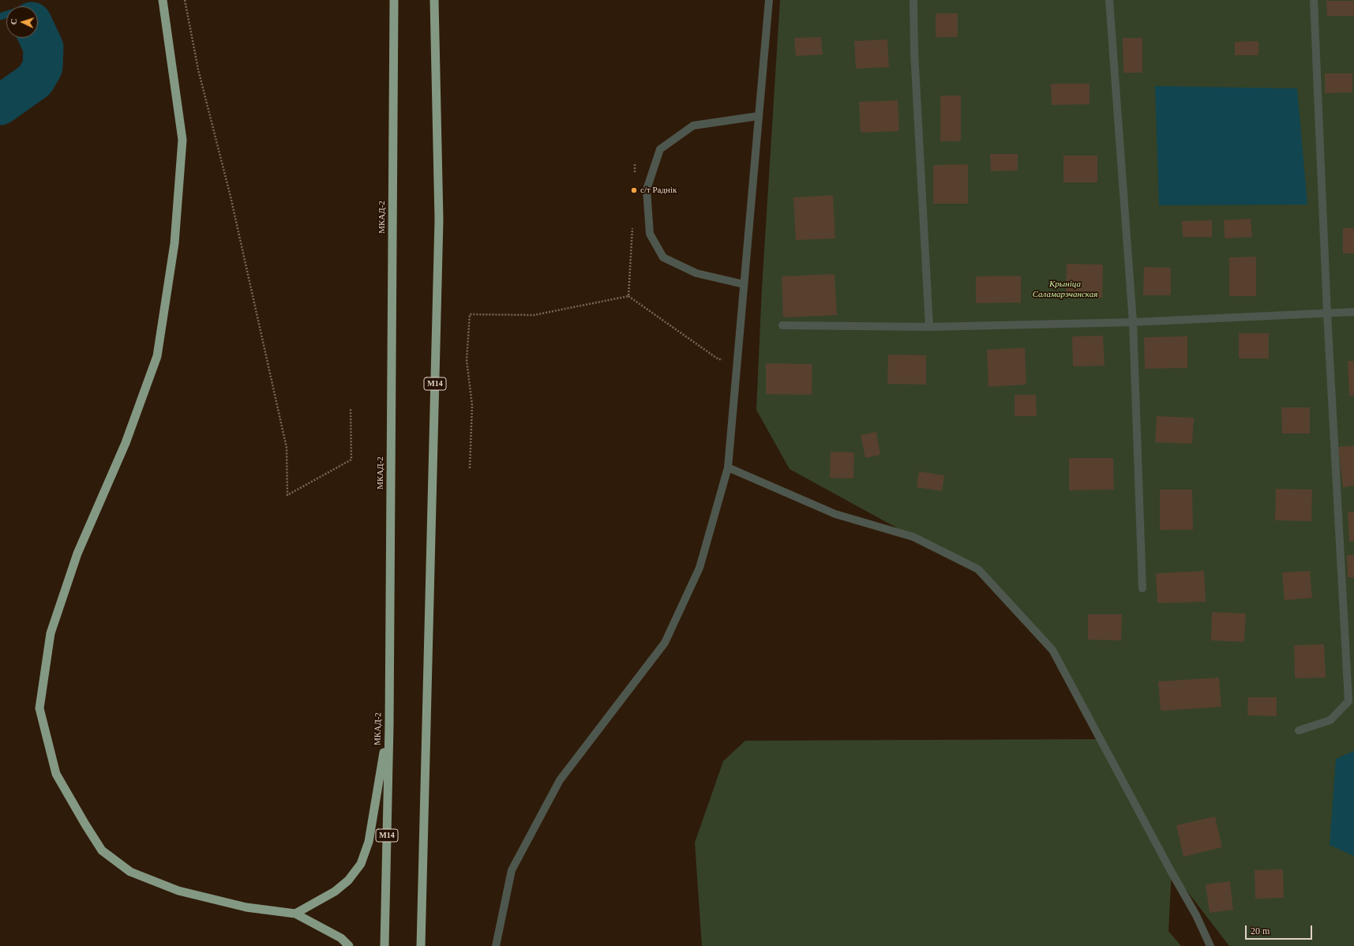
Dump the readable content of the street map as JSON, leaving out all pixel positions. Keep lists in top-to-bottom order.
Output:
{
  "streets": {
    "highway": ["МКАД-2", "М14"]
  },
  "parks": ["Крыніца Саламарэчанская"],
  "places": ["с/т Раднік"],
  "scale_bar": "20 m",
  "north": "left"
}
